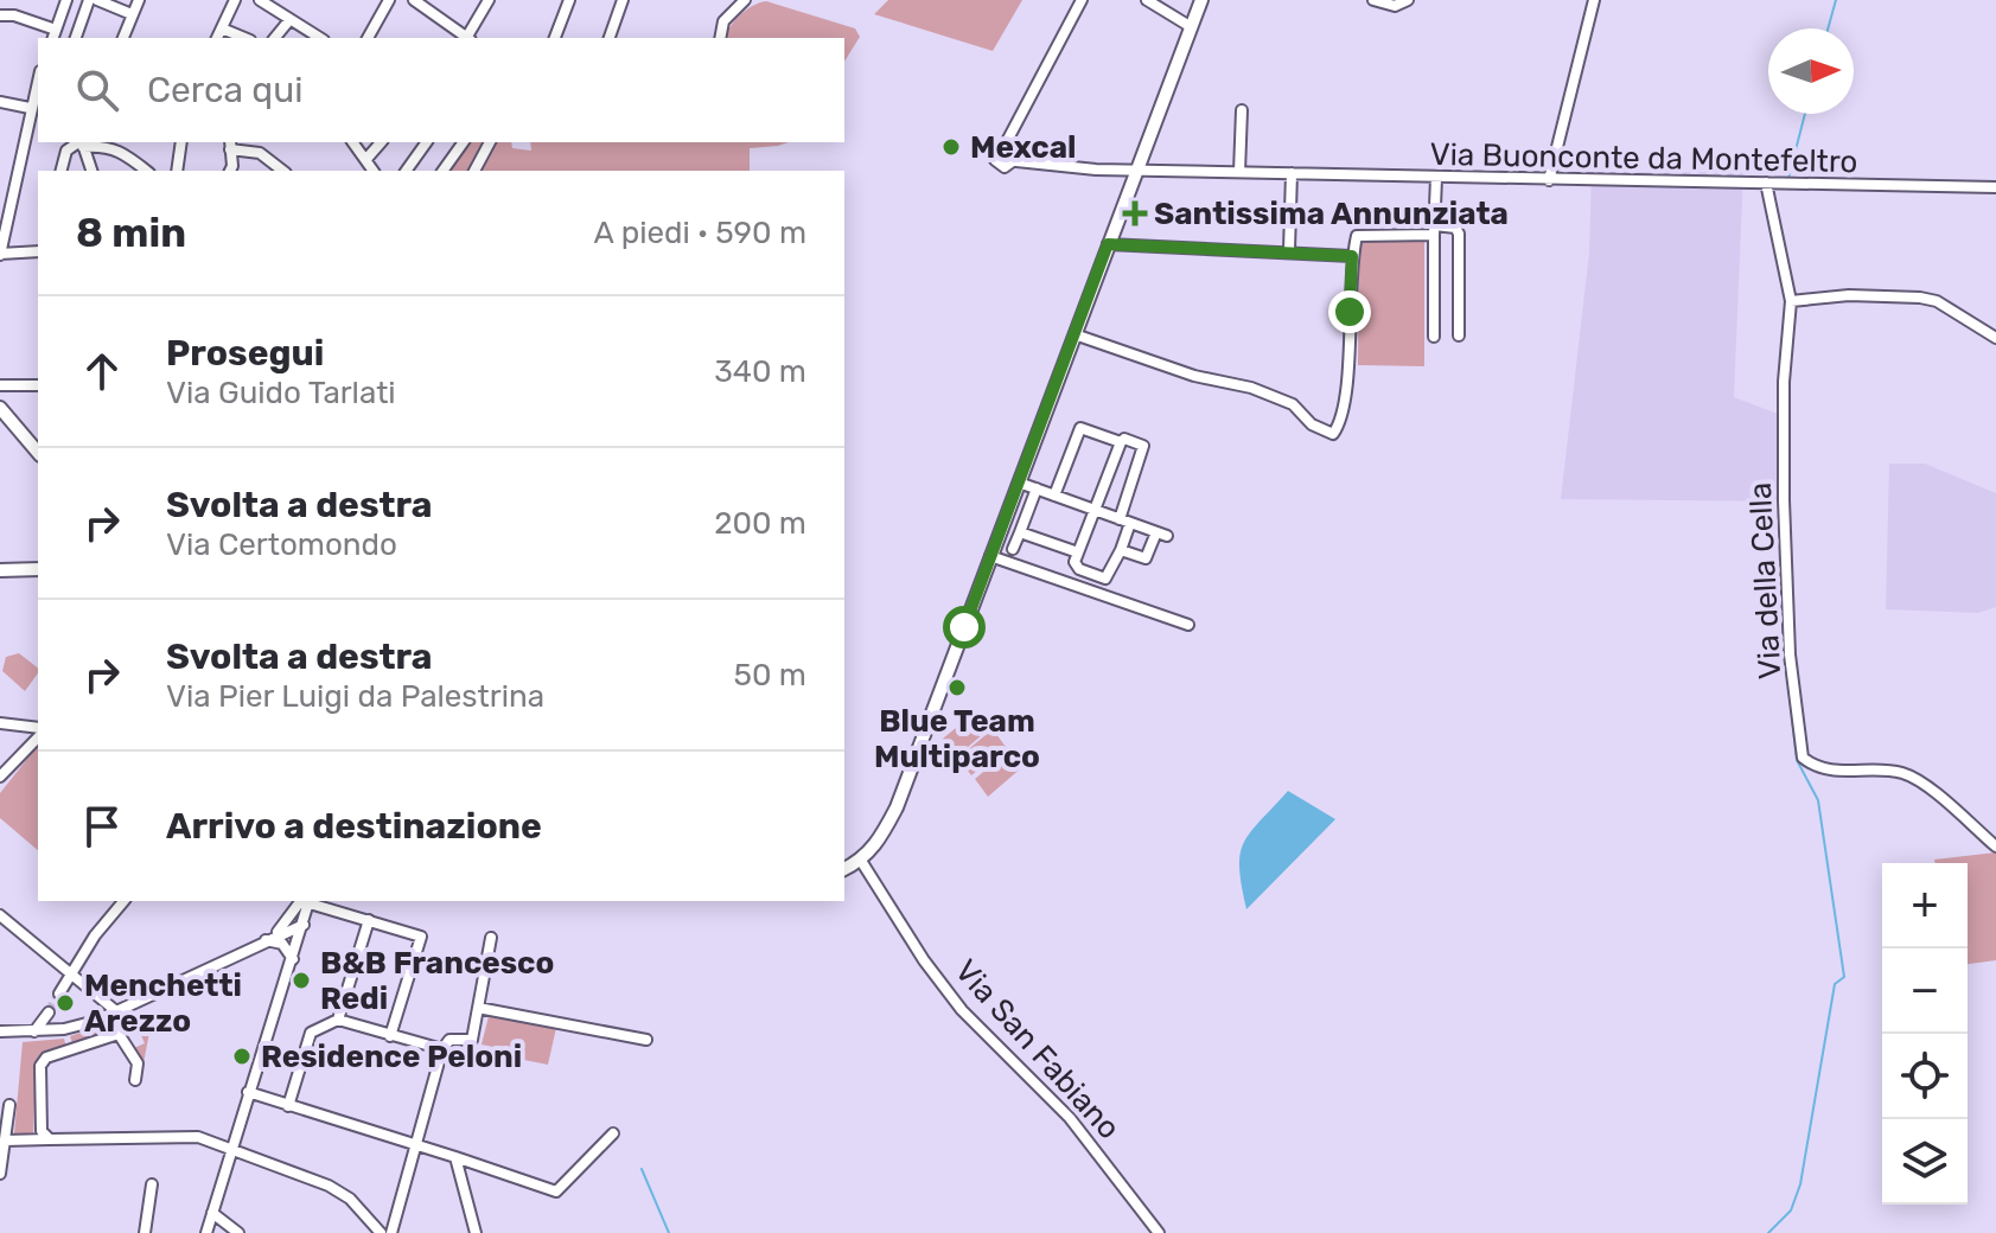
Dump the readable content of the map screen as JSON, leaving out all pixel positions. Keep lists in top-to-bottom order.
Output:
{
  "streets": {
    "street": ["Via Buonconte da Montefeltro", "Via della Cella", "Via San Fabiano"]
  },
  "crossings": [
    ["Via Buonconte da Montefeltro", "Via della Cella"]
  ],
  "places": {
    "other": [
      "Mexcal",
      "Blue Team Multiparco",
      "B&B Francesco Redi",
      "Menchetti Arezzo",
      "Residence Peloni"
    ],
    "health": ["Santissima Annunziata"]
  },
  "north": "right",
  "page": {
    "search": "Cerca qui",
    "heading": ["8 min", "A piedi · 590 m"],
    "list": [
      ["Prosegui", "Via Guido Tarlati", "340 m"],
      ["Svolta a destra", "Via Certomondo", "200 m"],
      ["Svolta a destra", "Via Pier Luigi da Palestrina", "50 m"],
      "Arrivo a destinazione"
    ],
    "map_buttons": ["+", "−"]
  }
}
